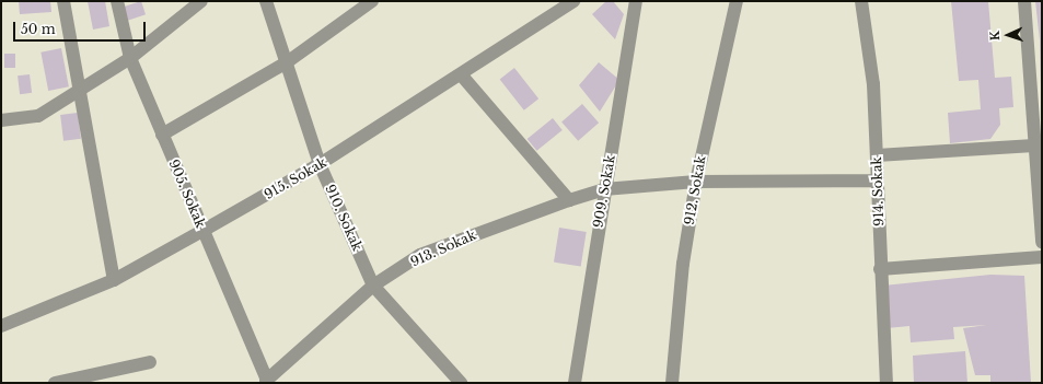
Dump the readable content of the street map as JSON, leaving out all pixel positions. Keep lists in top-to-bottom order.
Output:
{
  "streets": {
    "street": [
      "915. Sokak",
      "912. Sokak",
      "909. Sokak",
      "914. Sokak",
      "905. Sokak",
      "910. Sokak",
      "913. Sokak"
    ]
  },
  "crossings": [
    ["915. Sokak", "905. Sokak"],
    ["915. Sokak", "910. Sokak"],
    ["912. Sokak", "913. Sokak"],
    ["909. Sokak", "913. Sokak"],
    ["914. Sokak", "913. Sokak"],
    ["905. Sokak", "913. Sokak"],
    ["910. Sokak", "913. Sokak"]
  ],
  "scale_bar": "50 m",
  "north": "left"
}
